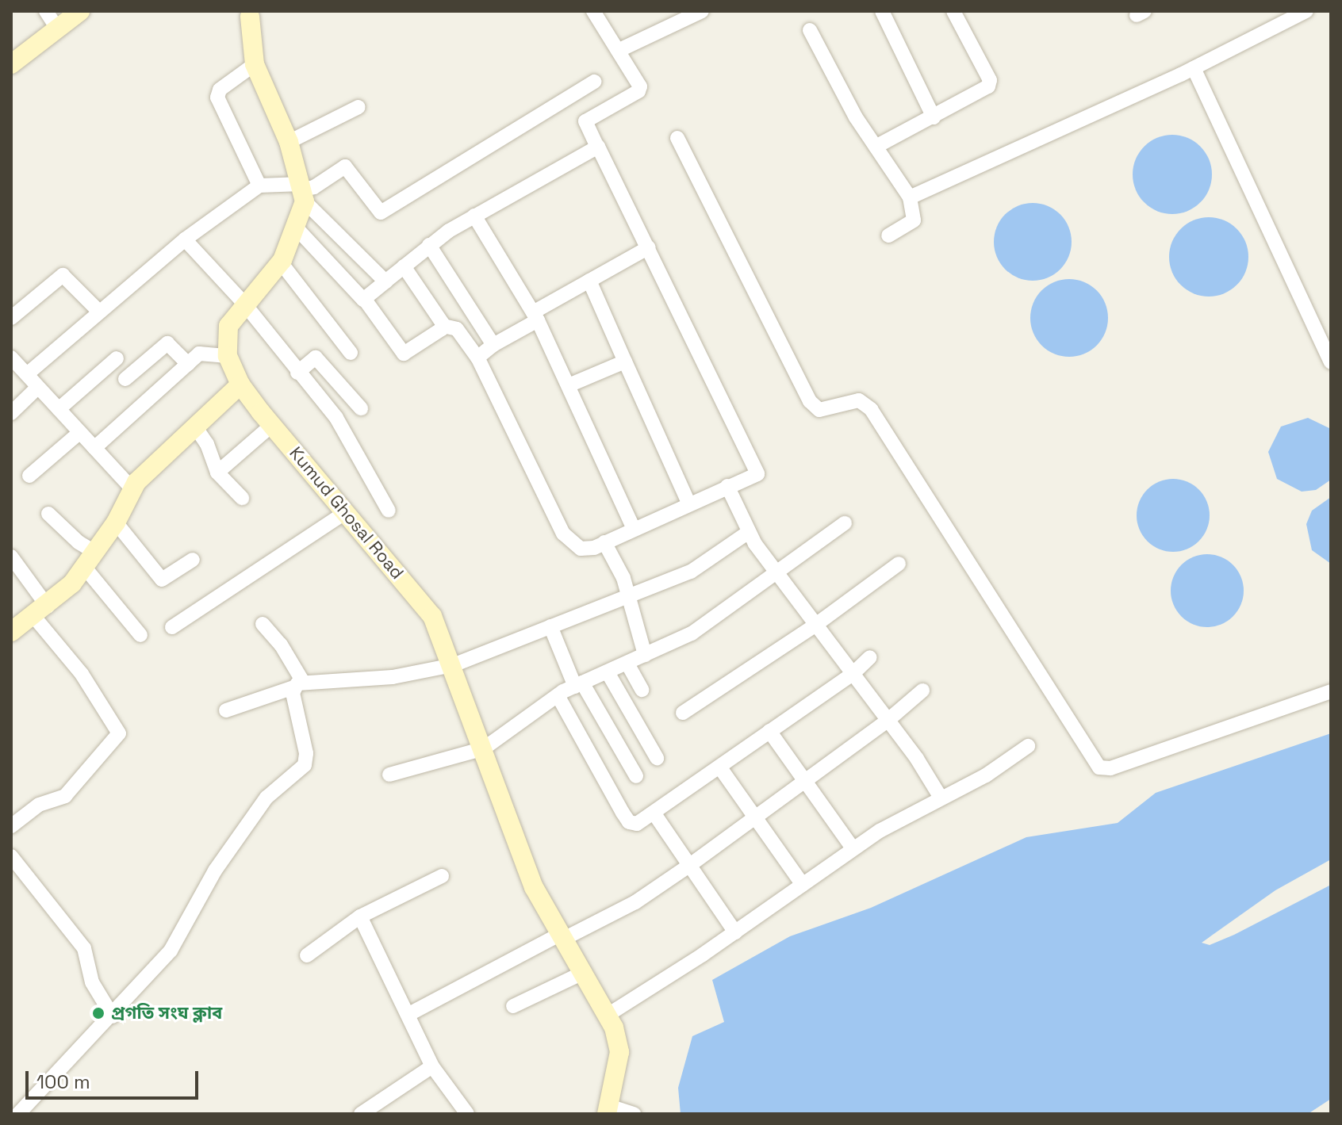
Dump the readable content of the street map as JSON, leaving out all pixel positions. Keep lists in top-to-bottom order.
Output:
{
  "streets": {
    "street": ["Kumud Ghosal Road"]
  },
  "places": ["প্রগতি সংঘ ক্লাব"],
  "scale_bar": "100 m"
}
